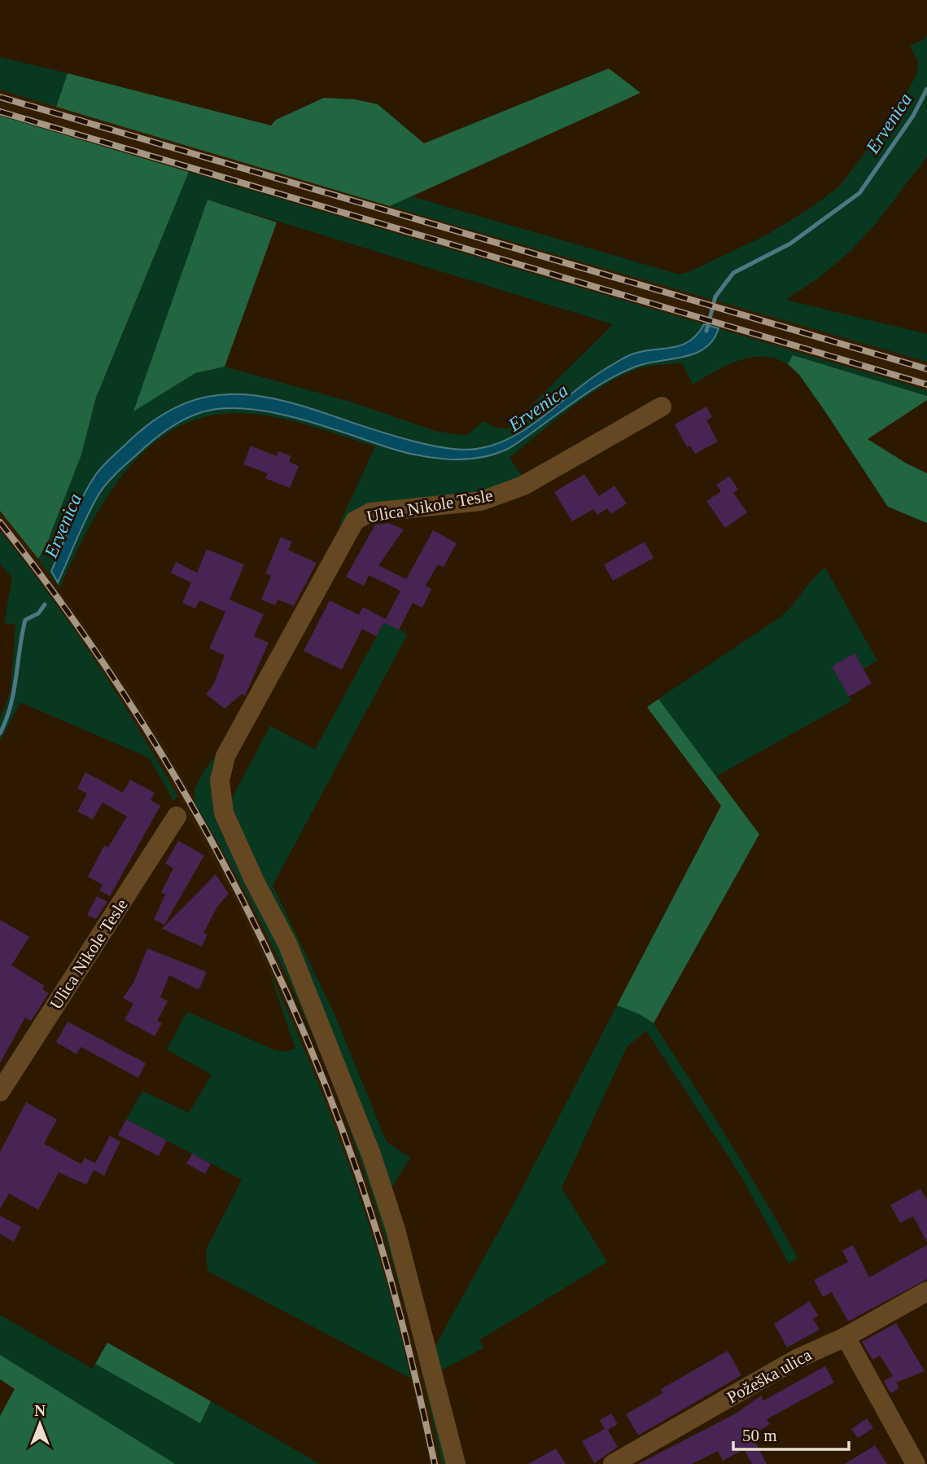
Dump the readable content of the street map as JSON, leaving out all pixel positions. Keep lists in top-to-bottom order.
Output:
{
  "streets": {
    "street": ["Ulica Nikole Tesle", "Požeška ulica"]
  },
  "water": ["Ervenica"],
  "scale_bar": "50 m",
  "north": "top"
}
